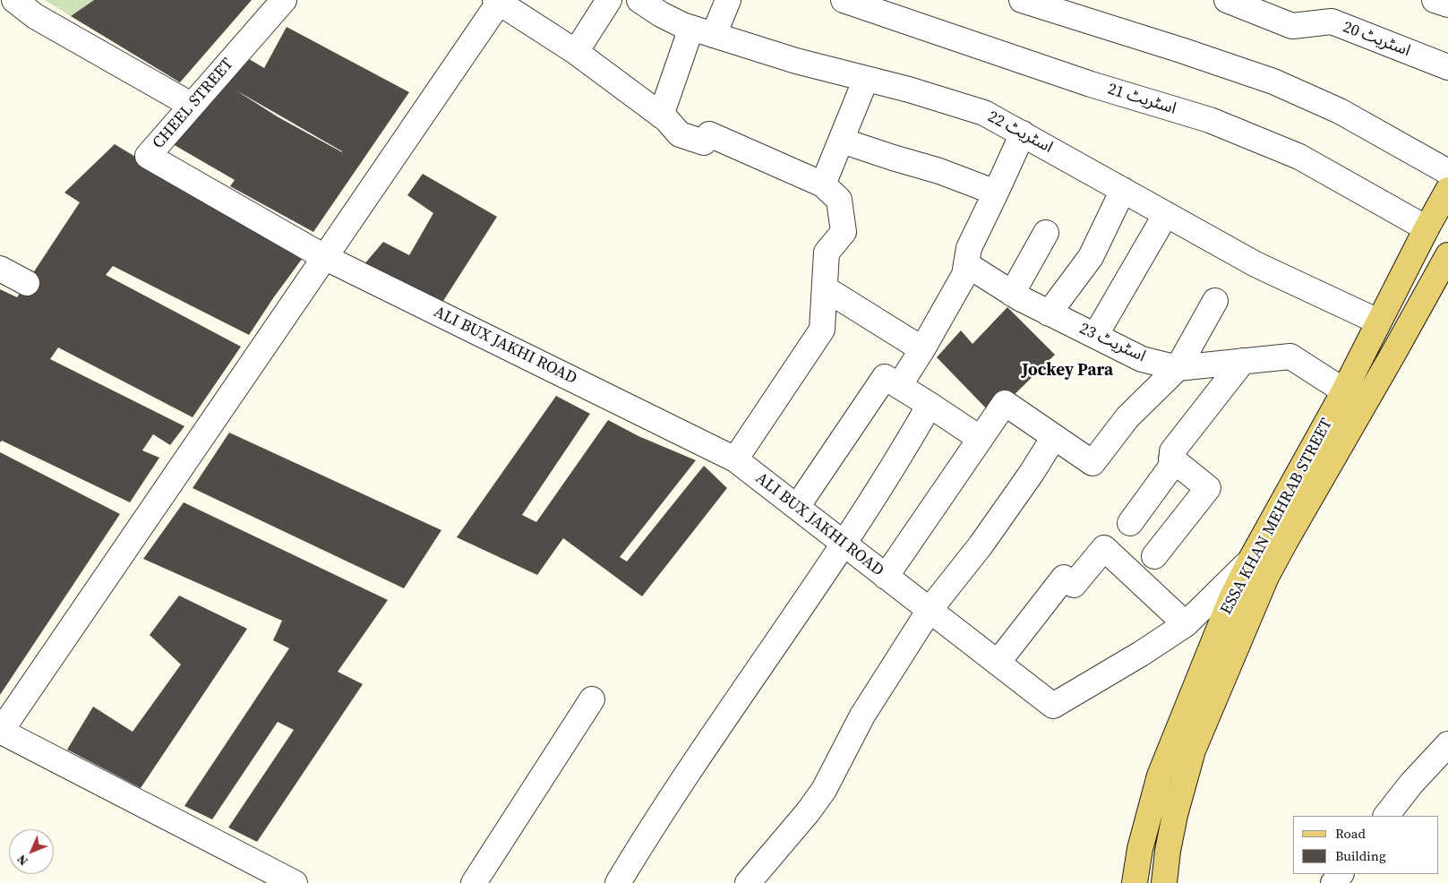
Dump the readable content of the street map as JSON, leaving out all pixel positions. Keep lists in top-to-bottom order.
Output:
{
  "streets": {
    "main road": ["ESSA KHAN MEHRAB STREET"],
    "street": [
      "اسٹریٹ 20",
      "اسٹریٹ 21",
      "CHEEL STREET",
      "اسٹریٹ 22",
      "اسٹریٹ 23",
      "ALI BUX JAKHI ROAD"
    ]
  },
  "crossings": [
    ["اسٹریٹ 21", "ESSA KHAN MEHRAB STREET"],
    ["CHEEL STREET", "ALI BUX JAKHI ROAD"],
    ["اسٹریٹ 22", "ESSA KHAN MEHRAB STREET"],
    ["اسٹریٹ 23", "ESSA KHAN MEHRAB STREET"],
    ["ALI BUX JAKHI ROAD", "ESSA KHAN MEHRAB STREET"]
  ],
  "districts": ["Jockey Para"],
  "legend": ["Road", "Building"],
  "north": "bottom left"
}
